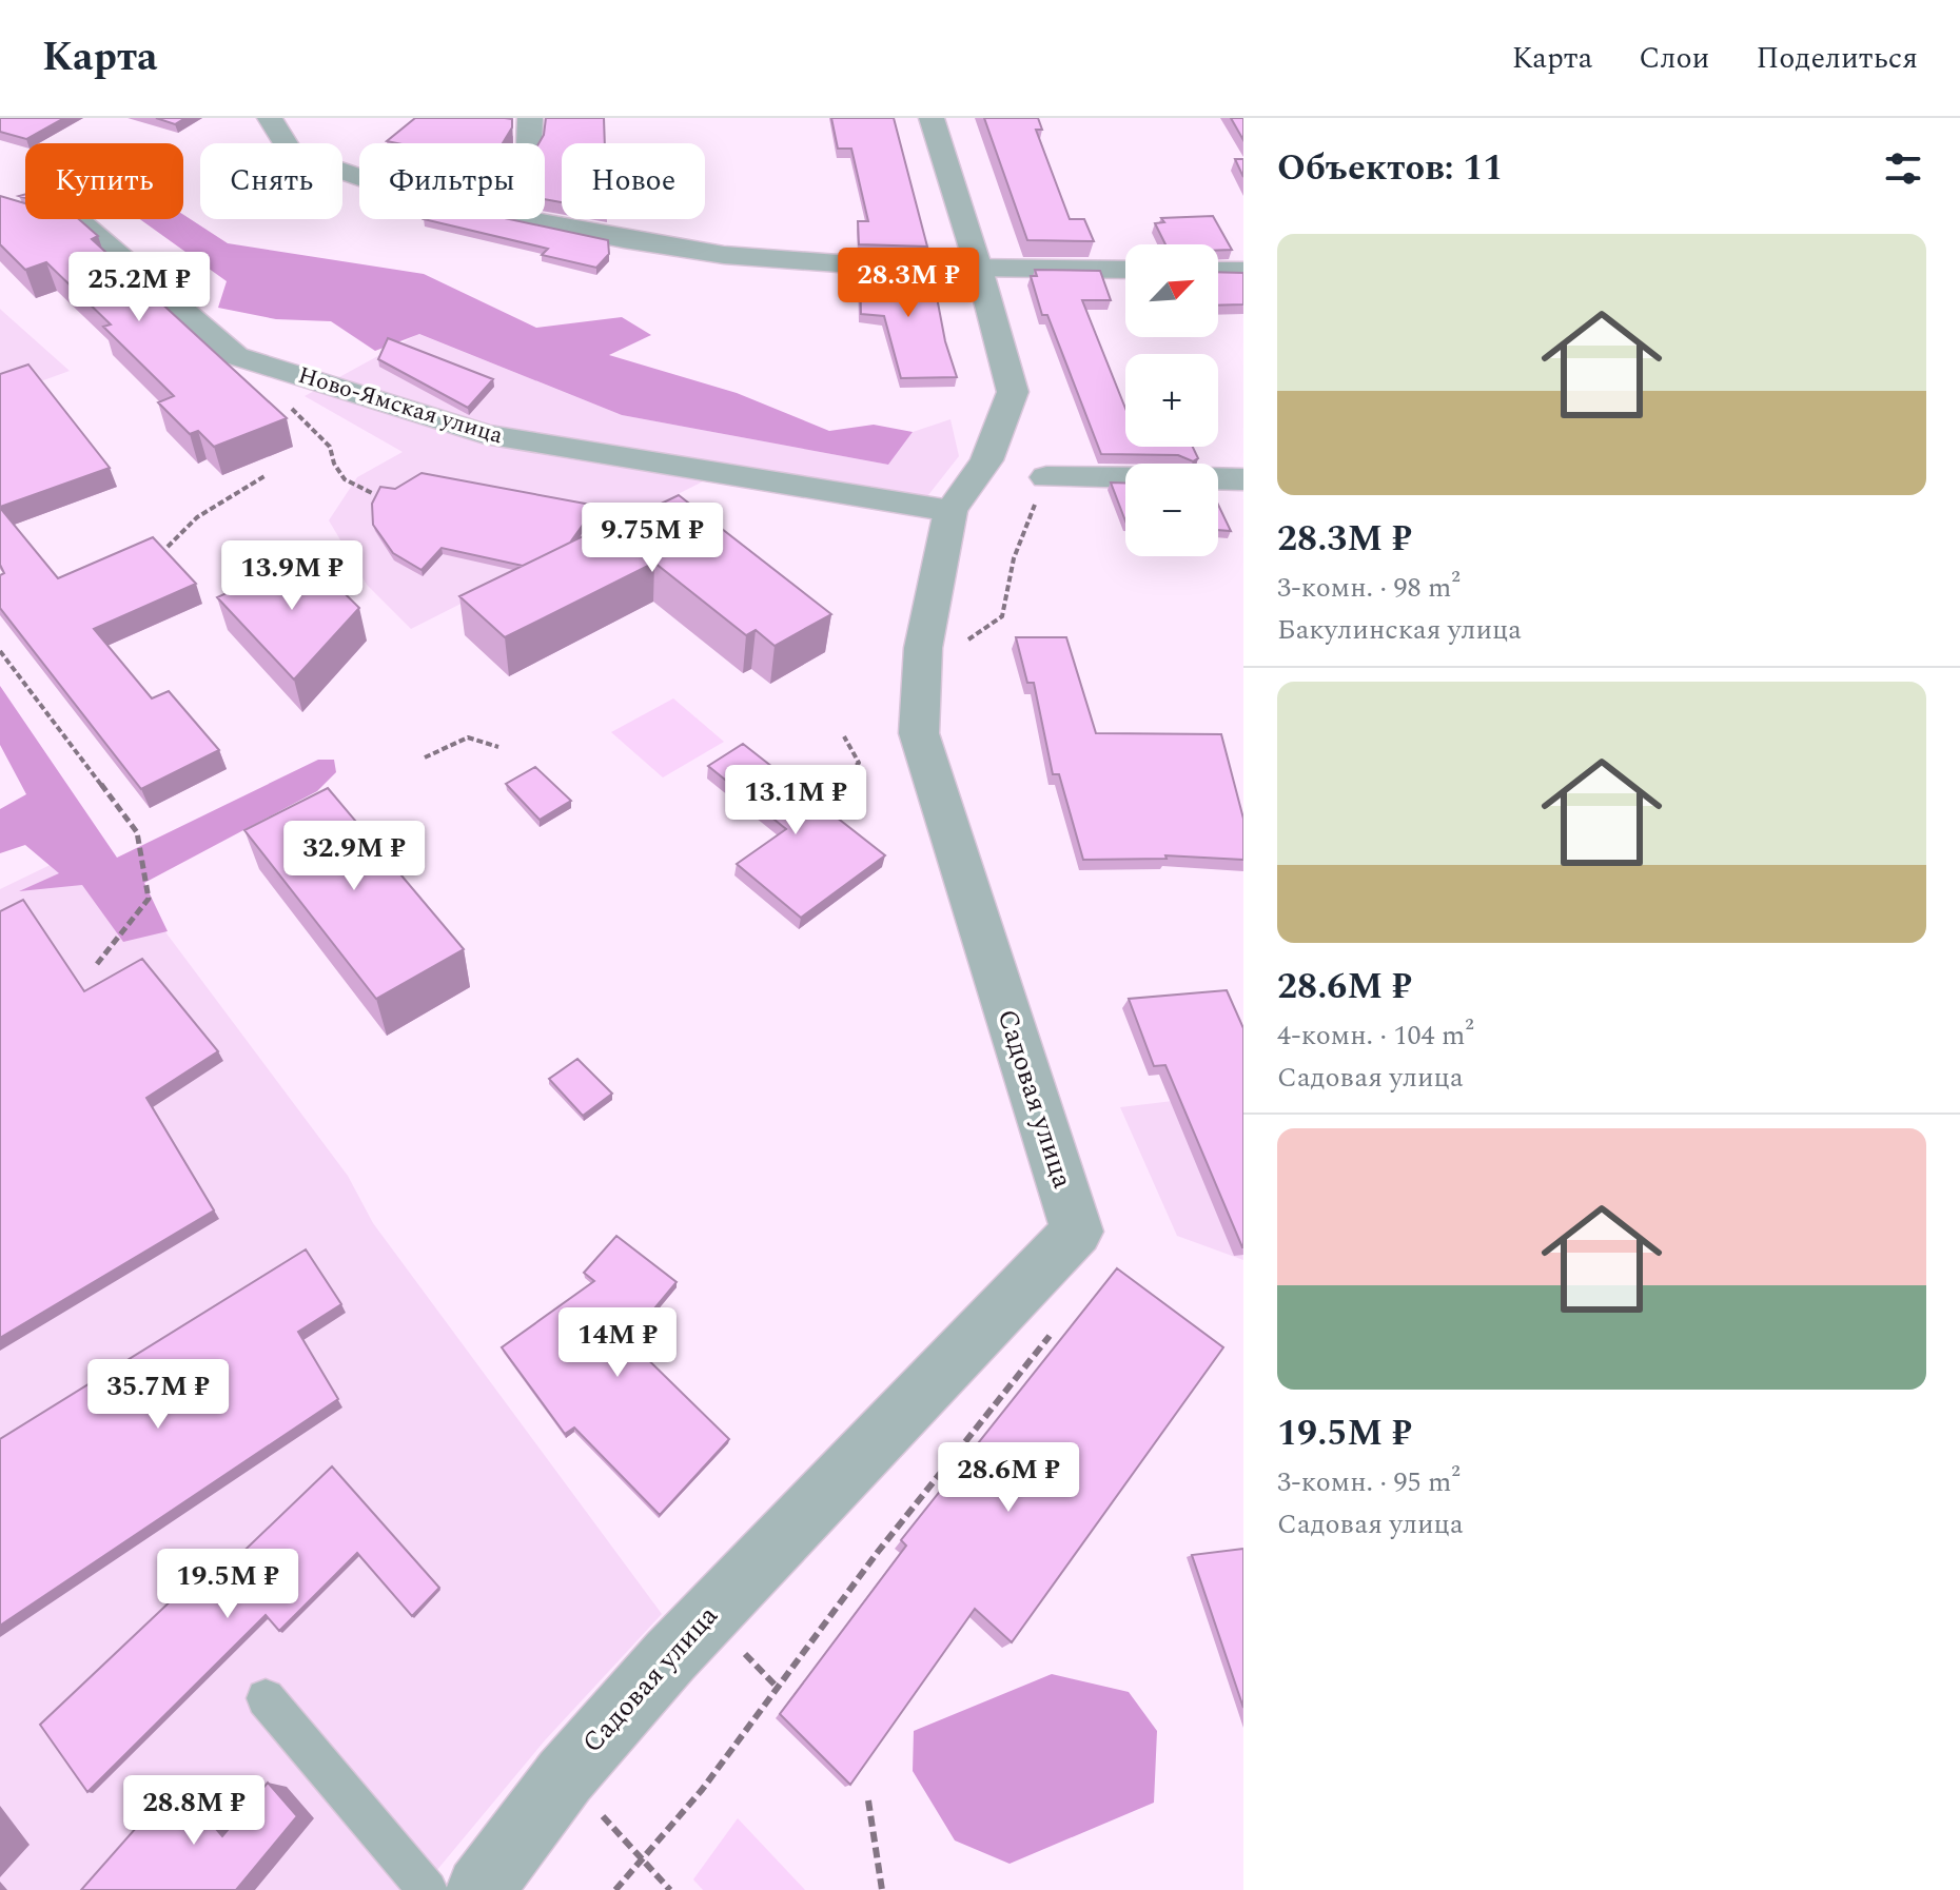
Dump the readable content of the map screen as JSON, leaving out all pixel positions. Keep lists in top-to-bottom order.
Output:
{
  "streets": {
    "street": ["Ново-Ямская улица", "Садовая улица"]
  },
  "crossings": [
    ["Ново-Ямская улица", "Садовая улица"]
  ],
  "north": "top right",
  "page": {
    "header": "Карта",
    "nav": ["Карта", "Слои", "Поделиться"],
    "heading": "Объектов: 11",
    "chip": [
      "Купить",
      "Снять",
      "Фильтры",
      "Новое"
    ],
    "list": [
      {
        "name": "28.3M ₽",
        "note": "3-комн. · 98 m² · Бакулинская улица"
      },
      {
        "name": "28.6M ₽",
        "note": "4-комн. · 104 m² · Садовая улица"
      },
      {
        "name": "19.5M ₽",
        "note": "3-комн. · 95 m² · Садовая улица"
      }
    ],
    "map_buttons": ["+", "−"],
    "price": [
      "28.3M ₽",
      "25.2M ₽",
      "9.75M ₽",
      "13.9M ₽",
      "13.1M ₽",
      "32.9M ₽",
      "14M ₽",
      "35.7M ₽",
      "28.6M ₽",
      "19.5M ₽",
      "28.8M ₽"
    ]
  }
}
